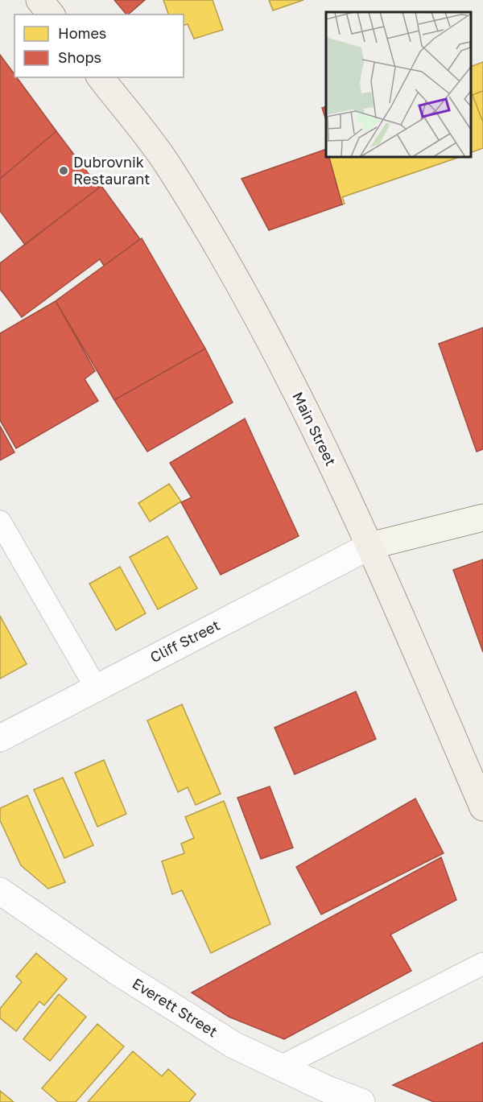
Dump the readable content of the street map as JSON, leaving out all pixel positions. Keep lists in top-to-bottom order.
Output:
{
  "streets": {
    "main road": ["Main Street"],
    "street": ["Cliff Street", "Everett Street"]
  },
  "crossings": [
    ["Main Street", "Cliff Street"]
  ],
  "places": ["Dubrovnik Restaurant"],
  "legend": ["Homes", "Shops"]
}
